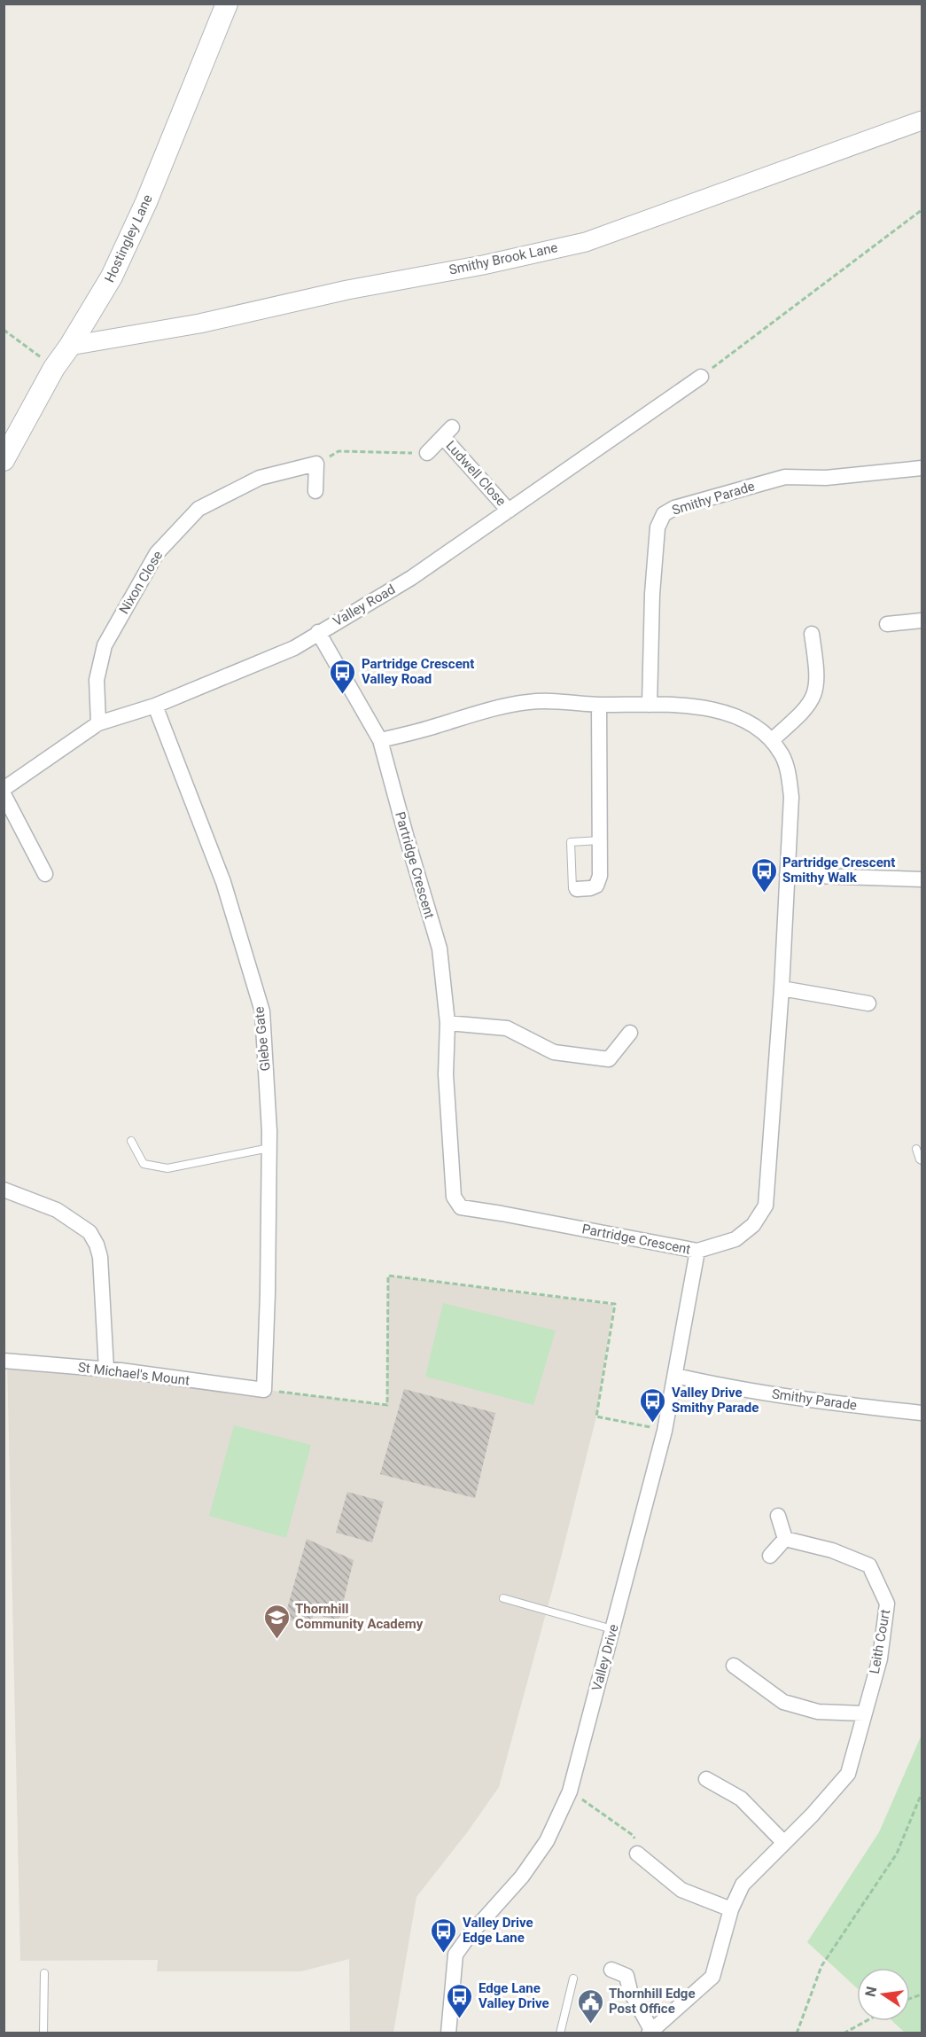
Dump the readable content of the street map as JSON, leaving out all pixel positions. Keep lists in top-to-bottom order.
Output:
{
  "streets": {
    "main road": ["Hostingley Lane"],
    "street": [
      "Smithy Brook Lane",
      "Ludwell Close",
      "Smithy Parade",
      "Nixon Close",
      "Valley Road",
      "Partridge Crescent",
      "Glebe Gate",
      "St Michael's Mount",
      "Leith Court",
      "Valley Drive"
    ]
  },
  "crossings": [
    ["Hostingley Lane", "Smithy Brook Lane"],
    ["Ludwell Close", "Valley Road"],
    ["Smithy Parade", "Partridge Crescent"],
    ["Smithy Parade", "Valley Drive"],
    ["Nixon Close", "Valley Road"],
    ["Valley Road", "Partridge Crescent"],
    ["Valley Road", "Glebe Gate"],
    ["Partridge Crescent", "Valley Drive"],
    ["Glebe Gate", "St Michael's Mount"]
  ],
  "places": {
    "bus stop": [
      "Partridge Crescent Valley Road",
      "Partridge Crescent Smithy Walk",
      "Valley Drive Smithy Parade",
      "Valley Drive Edge Lane",
      "Edge Lane Valley Drive"
    ],
    "school or university": ["Thornhill Community Academy"],
    "public building": ["Thornhill Edge Post Office"]
  },
  "north": "left"
}
